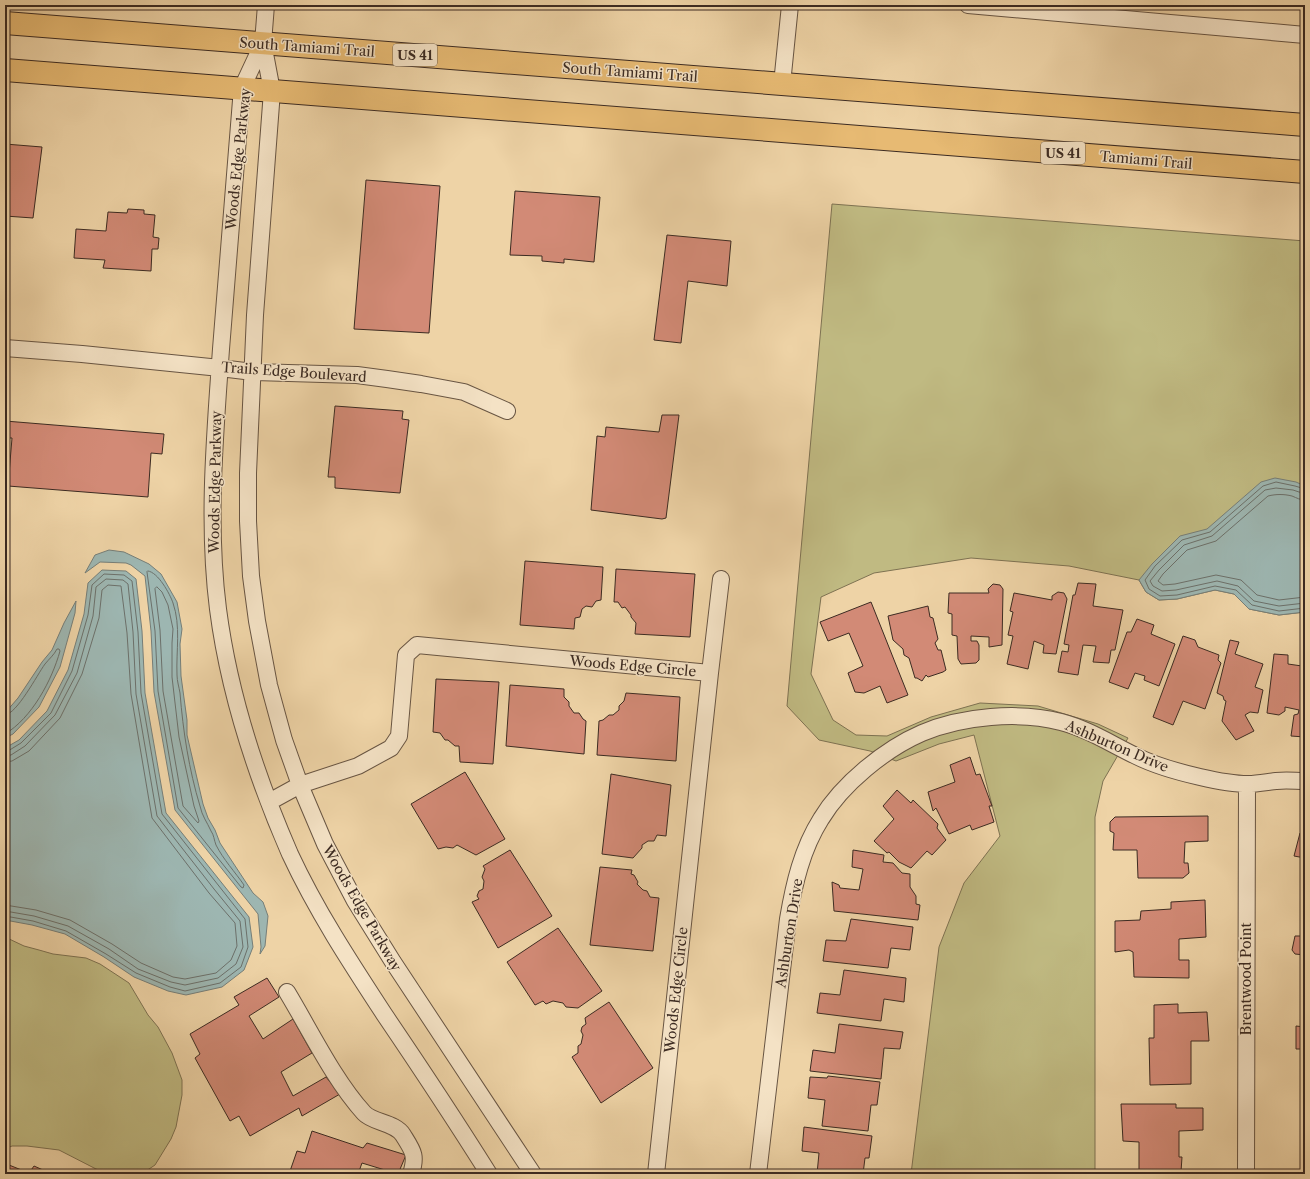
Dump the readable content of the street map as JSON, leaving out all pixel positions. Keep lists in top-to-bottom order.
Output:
{
  "streets": {
    "main road": ["South Tamiami Trail", "US 41", "Tamiami Trail"],
    "street": [
      "Woods Edge Parkway",
      "Trails Edge Boulevard",
      "Woods Edge Circle",
      "Ashburton Drive",
      "Brentwood Point"
    ]
  },
  "crossings": [
    ["South Tamiami Trail", "Woods Edge Parkway"],
    ["US 41", "Woods Edge Parkway"],
    ["US 41", "Tamiami Trail"],
    ["Woods Edge Parkway", "Tamiami Trail"],
    ["Woods Edge Parkway", "Trails Edge Boulevard"],
    ["Woods Edge Parkway", "Woods Edge Circle"],
    ["Ashburton Drive", "Brentwood Point"]
  ]
}
